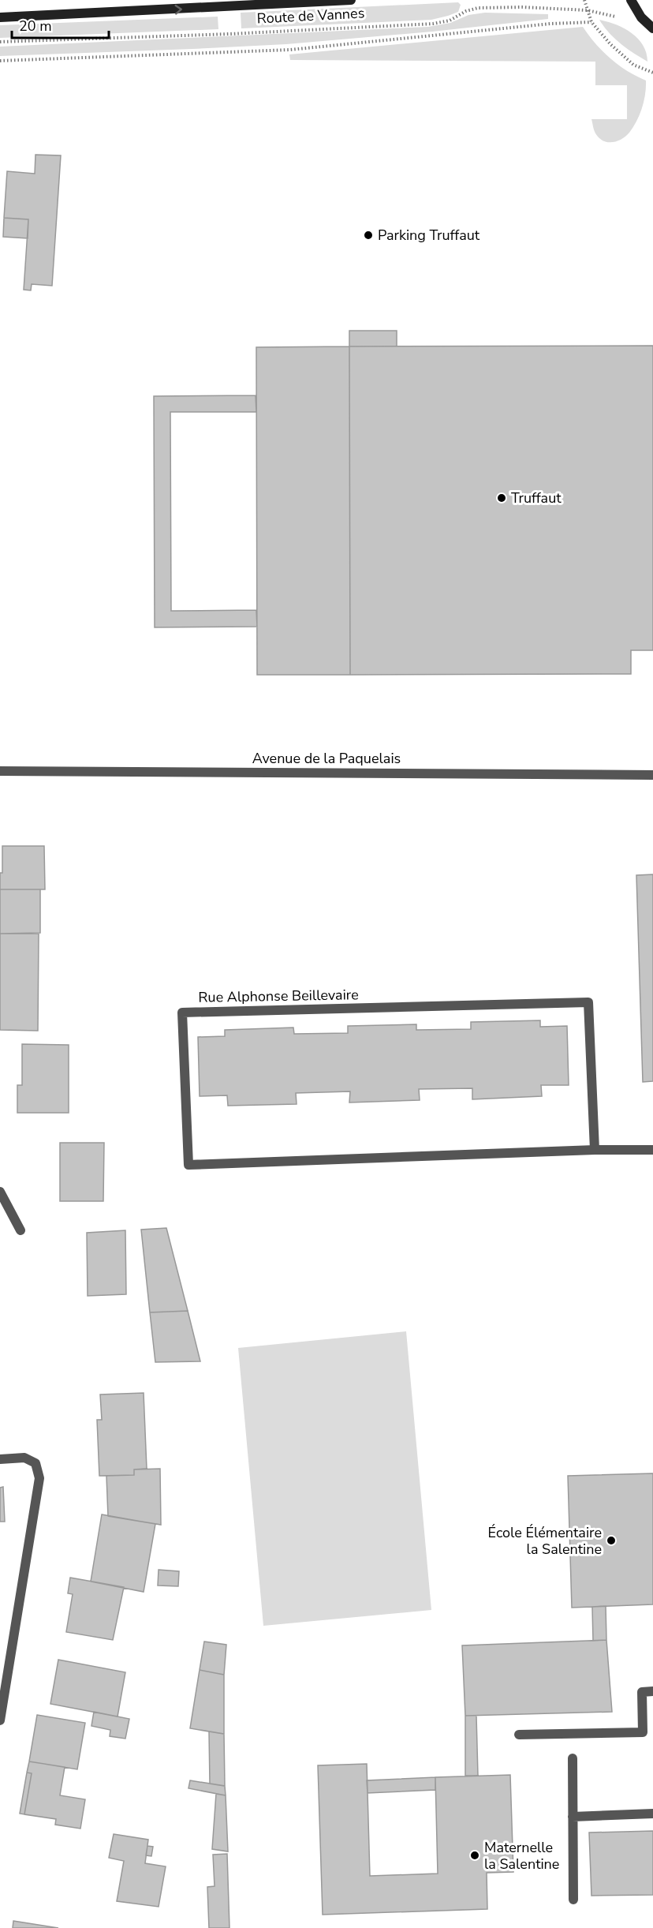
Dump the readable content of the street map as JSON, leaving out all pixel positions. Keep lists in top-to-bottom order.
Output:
{
  "streets": {
    "main road": ["Route de Vannes"],
    "street": ["Avenue de la Paquelais", "Rue Alphonse Beillevaire"]
  },
  "places": [
    "Parking Truffaut",
    "Truffaut",
    "École Élémentaire la Salentine",
    "Maternelle la Salentine"
  ],
  "scale_bar": "20 m"
}
